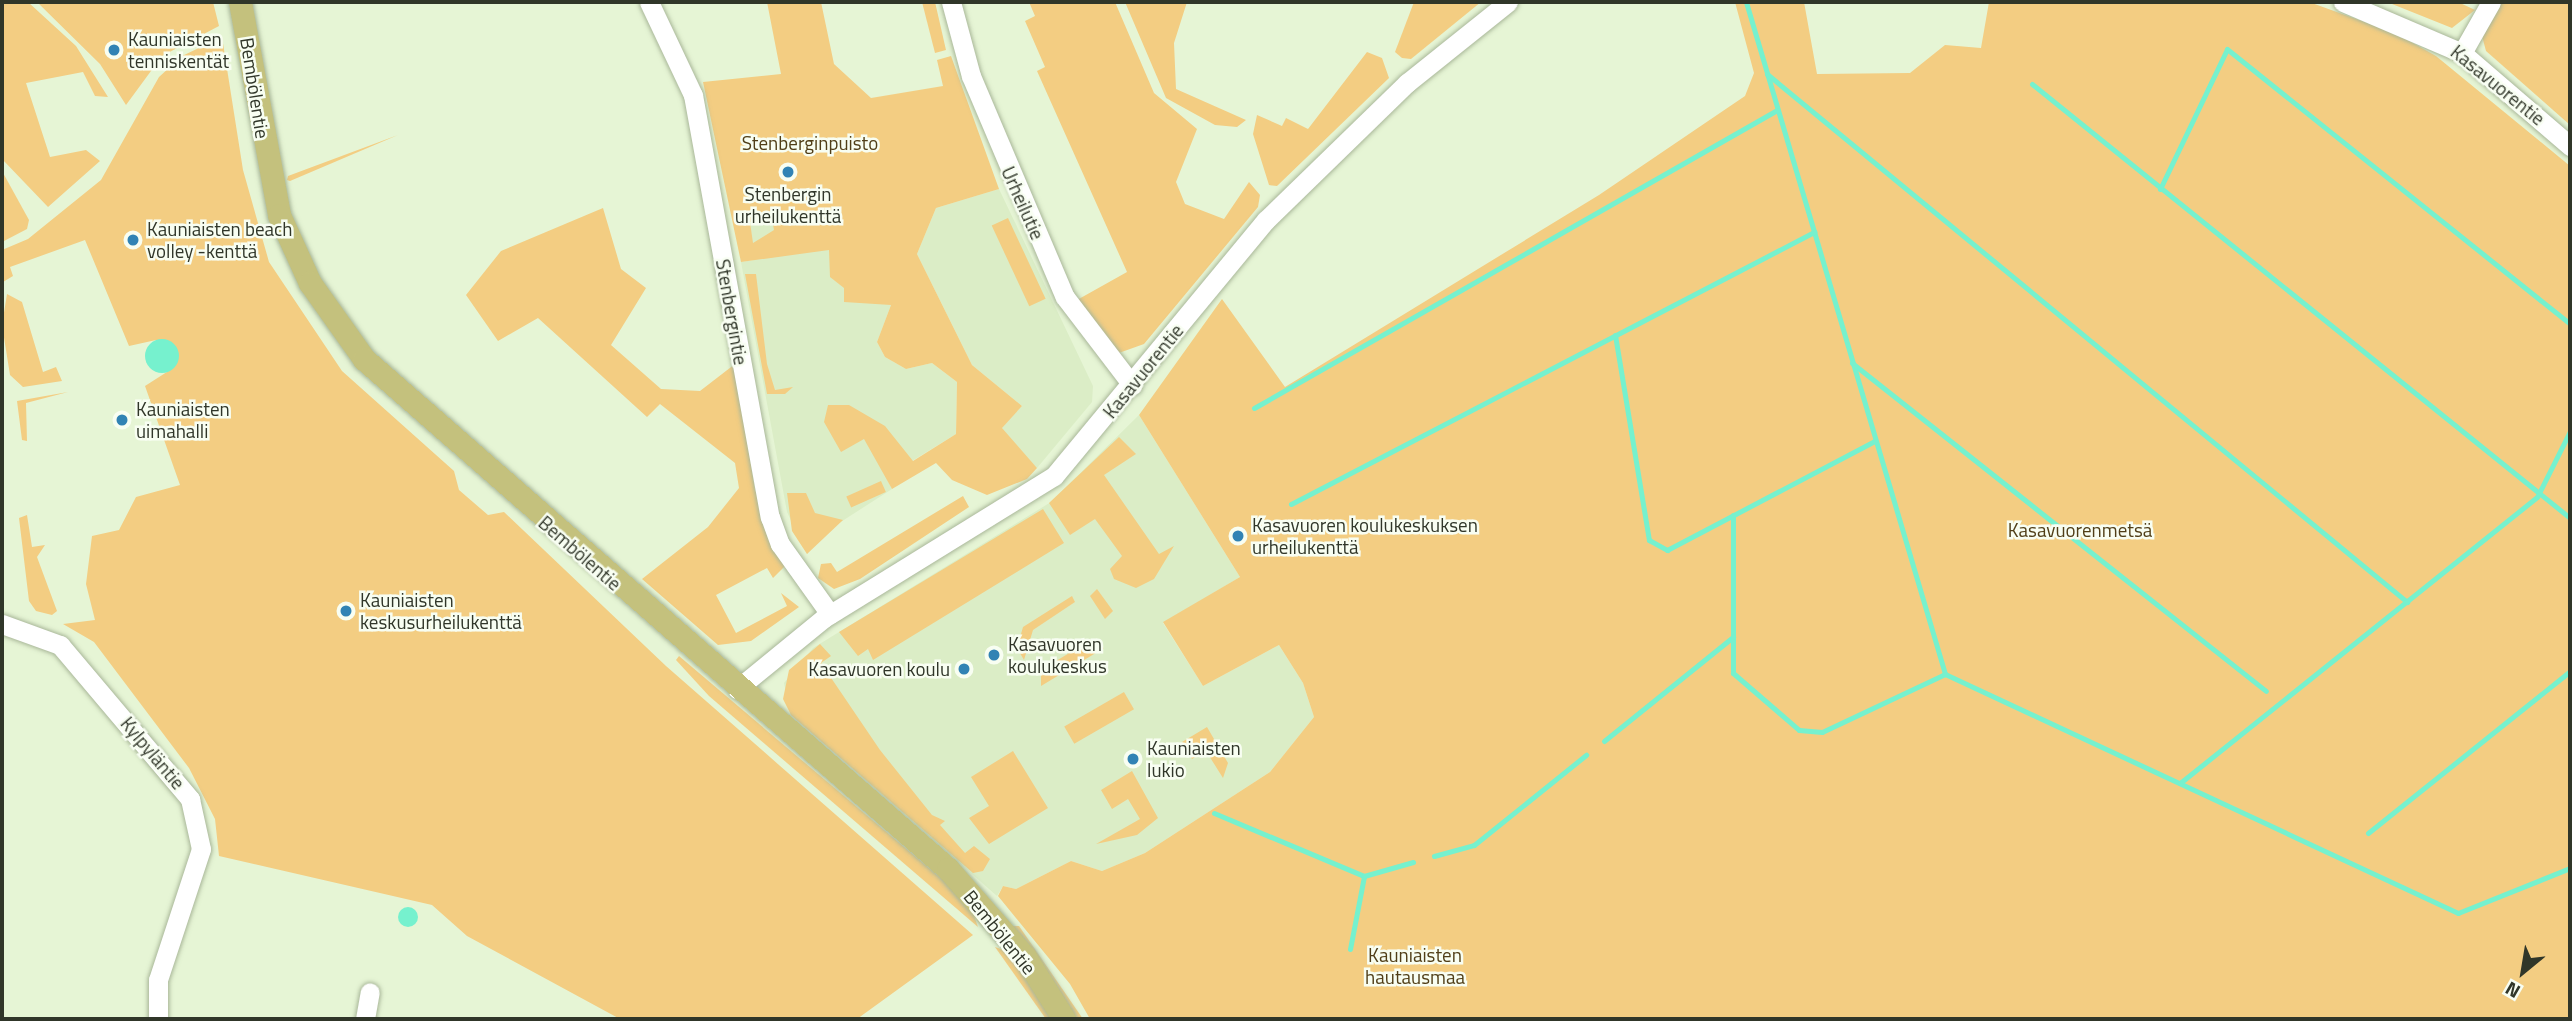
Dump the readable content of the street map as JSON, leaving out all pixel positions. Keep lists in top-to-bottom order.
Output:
{
  "streets": {
    "main road": ["Bembölentie"],
    "street": [
      "Kasavuorentie",
      "Urheilutie",
      "Stenbergintie",
      "Kylpyläntie"
    ]
  },
  "crossings": [
    ["Kasavuorentie", "Bembölentie"],
    ["Kasavuorentie", "Urheilutie"],
    ["Kasavuorentie", "Stenbergintie"]
  ],
  "parks": ["Stenberginpuisto", "Kasavuorenmetsä", "Kauniaisten hautausmaa"],
  "places": [
    "Kauniaisten tenniskentät",
    "Stenbergin urheilukenttä",
    "Kauniaisten beach volley -kenttä",
    "Kauniaisten uimahalli",
    "Kasavuoren koulukeskuksen urheilukenttä",
    "Kauniaisten keskusurheilukenttä",
    "Kasavuoren koulukeskus",
    "Kasavuoren koulu",
    "Kauniaisten lukio"
  ],
  "north": "bottom left"
}
